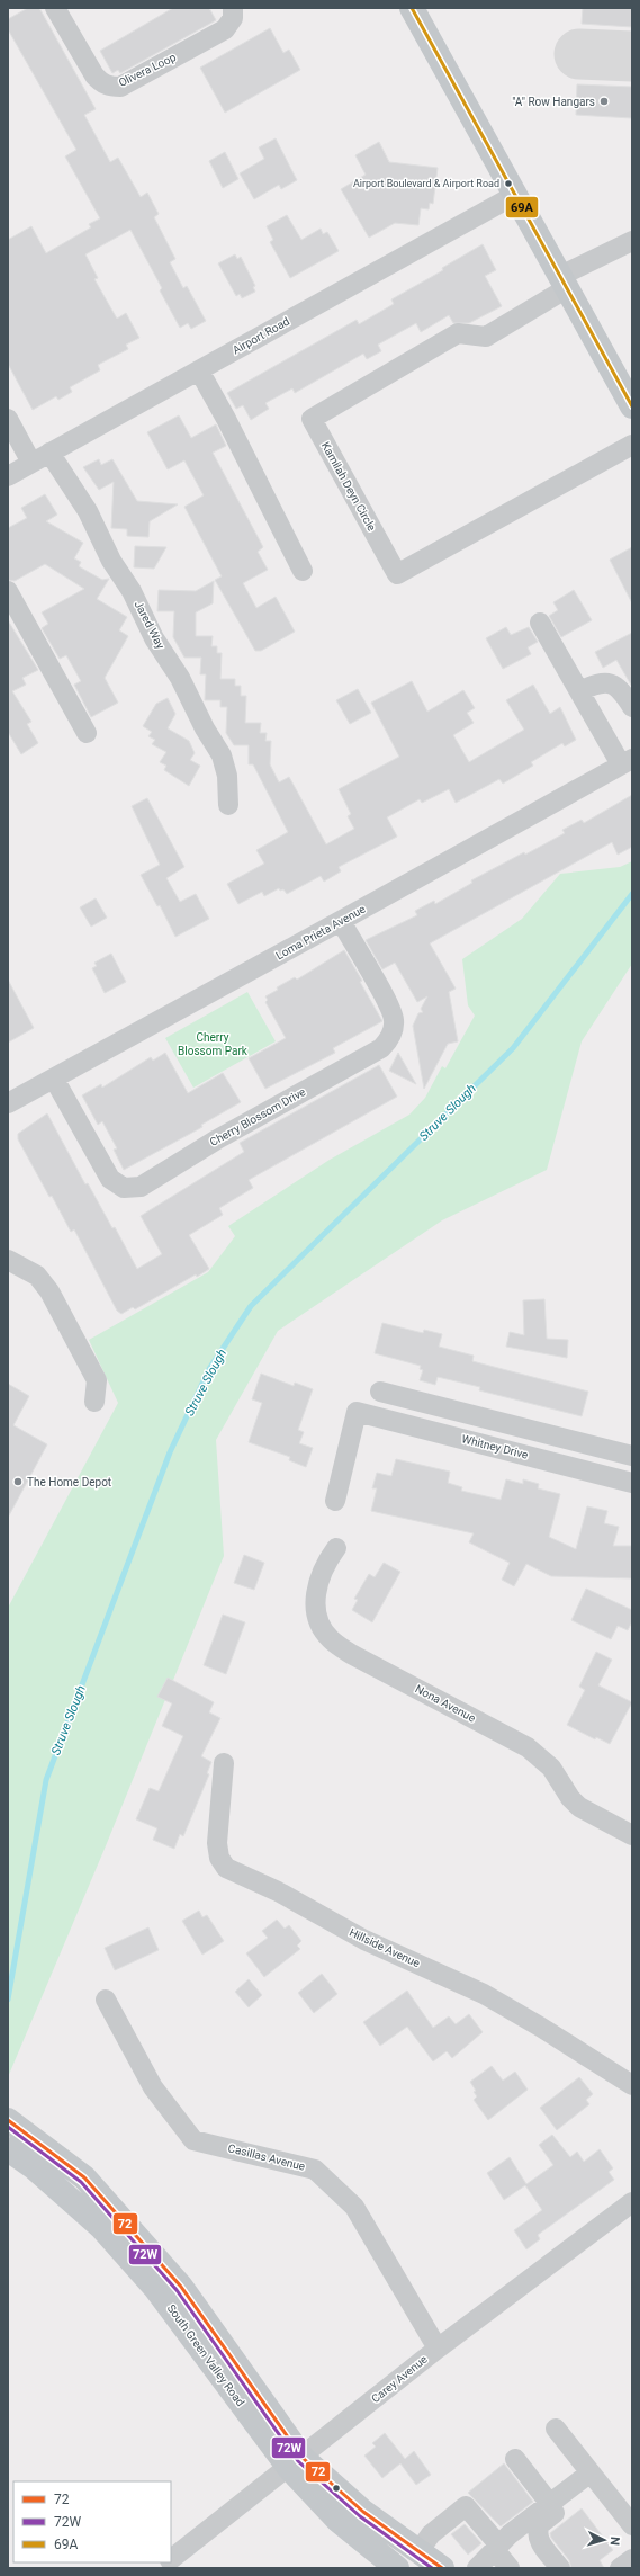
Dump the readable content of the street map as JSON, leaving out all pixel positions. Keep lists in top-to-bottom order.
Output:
{
  "streets": {
    "main road": ["South Green Valley Road"],
    "street": [
      "Olivera Loop",
      "Airport Road",
      "Kamilah Deyn Circle",
      "Jared Way",
      "Loma Prieta Avenue",
      "Cherry Blossom Drive",
      "Whitney Drive",
      "Nona Avenue",
      "Hillside Avenue",
      "Casillas Avenue",
      "Carey Avenue"
    ]
  },
  "crossings": [
    ["Airport Road", "Jared Way"],
    ["Loma Prieta Avenue", "Cherry Blossom Drive"],
    ["Casillas Avenue", "Carey Avenue"],
    ["South Green Valley Road", "Carey Avenue"]
  ],
  "water": ["Struve Slough"],
  "parks": ["Cherry Blossom Park"],
  "places": ["\"A\" Row Hangars", "Airport Boulevard & Airport Road", "The Home Depot"],
  "lines": ["transit line 69A", "transit line 72", "transit line 72W"],
  "legend": ["72", "72W", "69A"],
  "north": "right"
}
